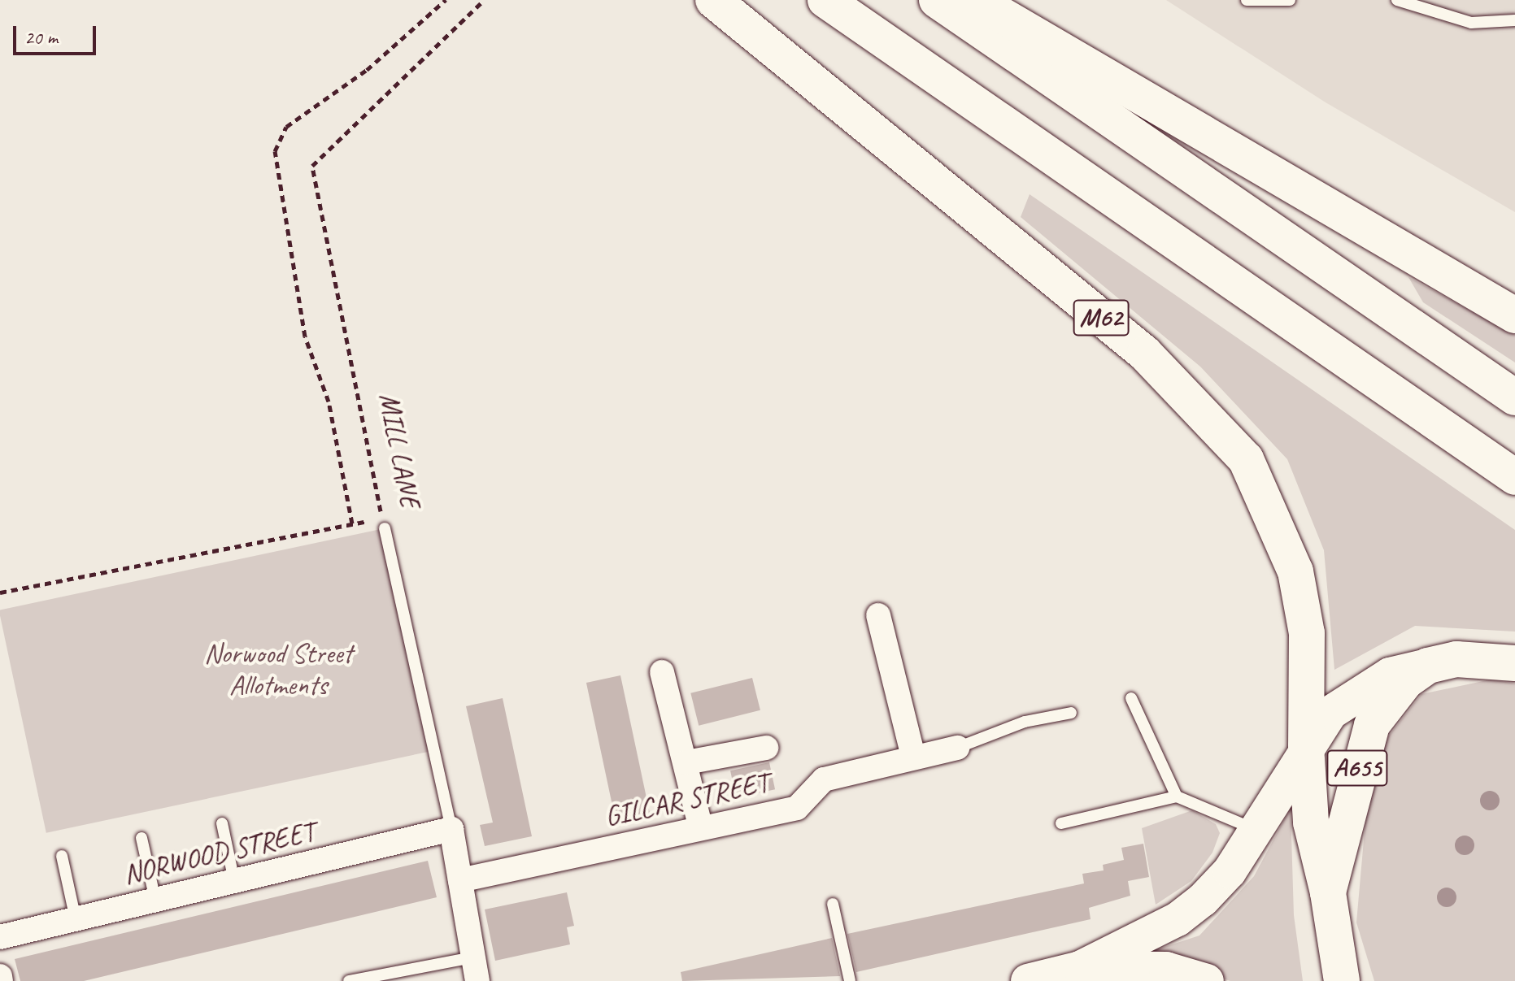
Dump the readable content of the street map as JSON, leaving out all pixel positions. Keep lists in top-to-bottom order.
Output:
{
  "streets": {
    "main road": ["M62", "A655"],
    "street": ["MILL LANE", "GILCAR STREET", "NORWOOD STREET"]
  },
  "crossings": [
    ["M62", "A655"],
    ["MILL LANE", "GILCAR STREET"],
    ["MILL LANE", "NORWOOD STREET"]
  ],
  "parks": ["Norwood Street Allotments"],
  "scale_bar": "20 m"
}
